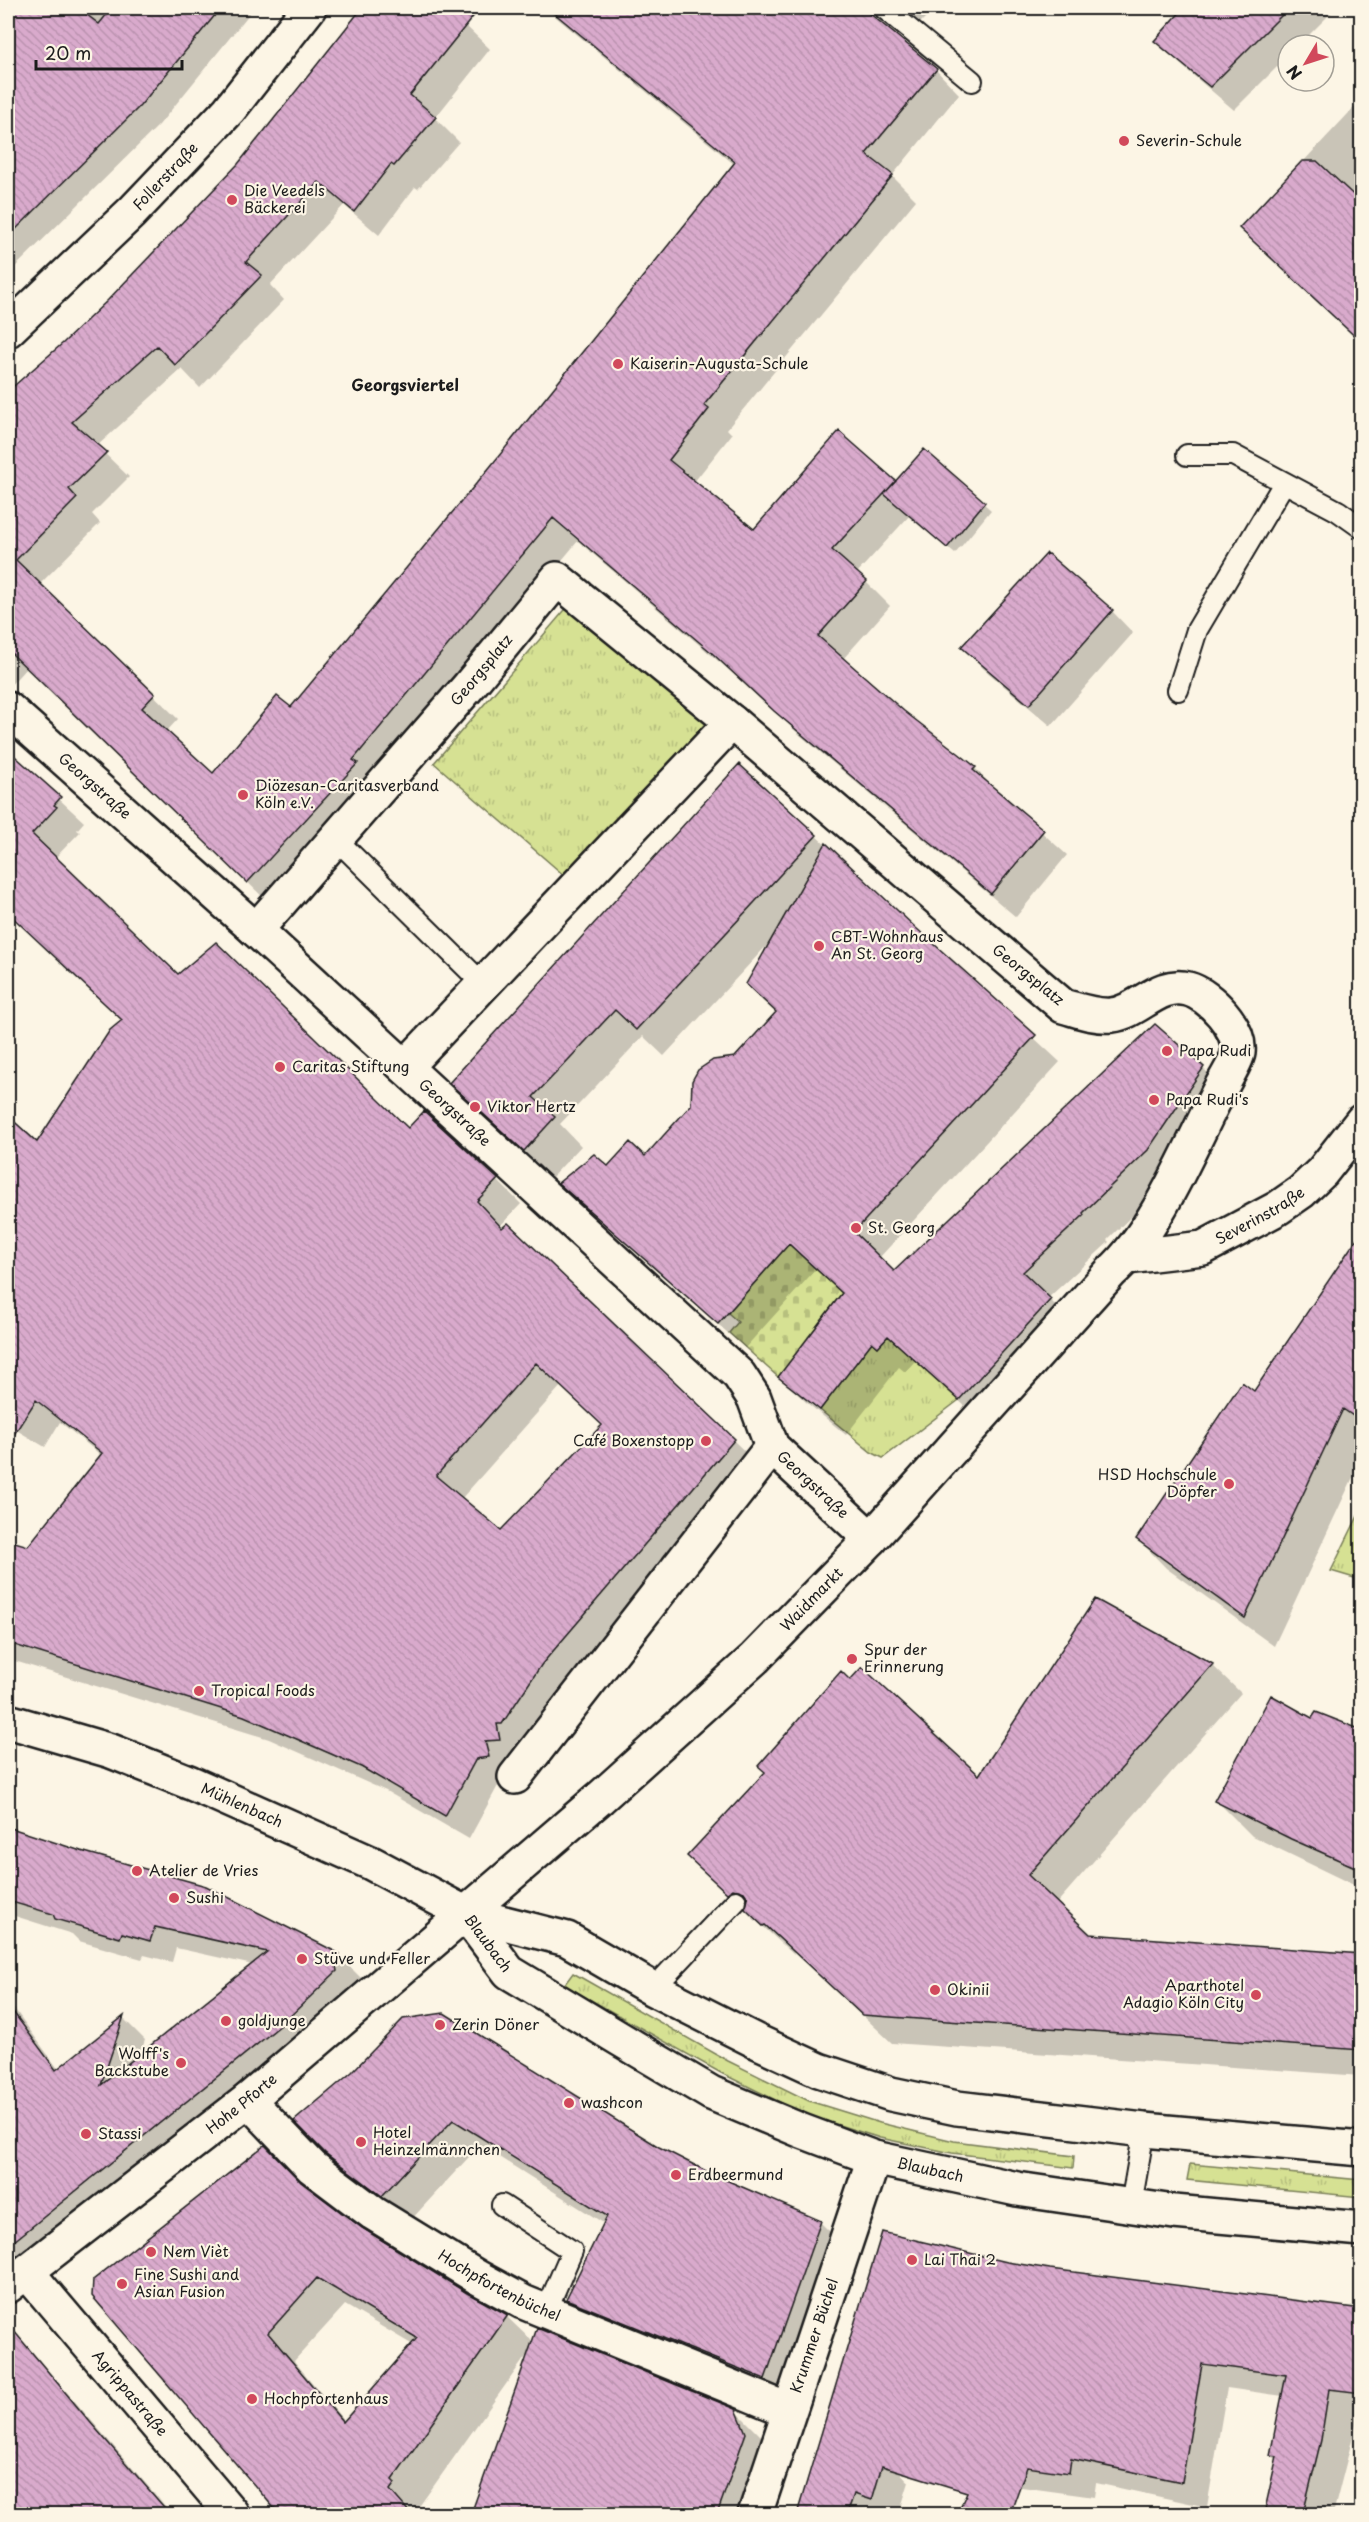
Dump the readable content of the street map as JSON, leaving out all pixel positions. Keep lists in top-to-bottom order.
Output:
{
  "streets": {
    "street": [
      "Follerstraße",
      "Georgsplatz",
      "Georgstraße",
      "Severinstraße",
      "Waidmarkt",
      "Mühlenbach",
      "Blaubach",
      "Hohe Pforte",
      "Hochpfortenbüchel",
      "Krummer Büchel",
      "Agrippastraße"
    ]
  },
  "crossings": [
    ["Georgsplatz", "Georgstraße"],
    ["Georgsplatz", "Severinstraße"],
    ["Georgsplatz", "Waidmarkt"],
    ["Georgstraße", "Waidmarkt"],
    ["Severinstraße", "Waidmarkt"],
    ["Waidmarkt", "Mühlenbach"],
    ["Waidmarkt", "Blaubach"],
    ["Waidmarkt", "Hohe Pforte"],
    ["Mühlenbach", "Blaubach"],
    ["Mühlenbach", "Hohe Pforte"],
    ["Blaubach", "Hohe Pforte"],
    ["Blaubach", "Krummer Büchel"],
    ["Hohe Pforte", "Hochpfortenbüchel"],
    ["Hohe Pforte", "Agrippastraße"],
    ["Hochpfortenbüchel", "Krummer Büchel"]
  ],
  "districts": ["Georgsviertel"],
  "places": [
    "Severin-Schule",
    "Die Veedels Bäckerei",
    "Kaiserin-Augusta-Schule",
    "Diözesan-Caritasverband Köln e.V.",
    "CBT-Wohnhaus An St. Georg",
    "Papa Rudi",
    "Caritas Stiftung",
    "Papa Rudi's",
    "Viktor Hertz",
    "St. Georg",
    "Café Boxenstopp",
    "HSD Hochschule Döpfer",
    "Spur der Erinnerung",
    "Tropical Foods",
    "Atelier de Vries",
    "Sushi",
    "Stüve und Feller",
    "Okinii",
    "Aparthotel Adagio Köln City",
    "goldjunge",
    "Zerin Döner",
    "Wolff's Backstube",
    "washcon",
    "Stassi",
    "Hotel Heinzelmännchen",
    "Erdbeermund",
    "Nem Vièt",
    "Lai Thai 2",
    "Fine Sushi and Asian Fusion",
    "Hochpfortenhaus"
  ],
  "scale_bar": "20 m",
  "north": "bottom left"
}
